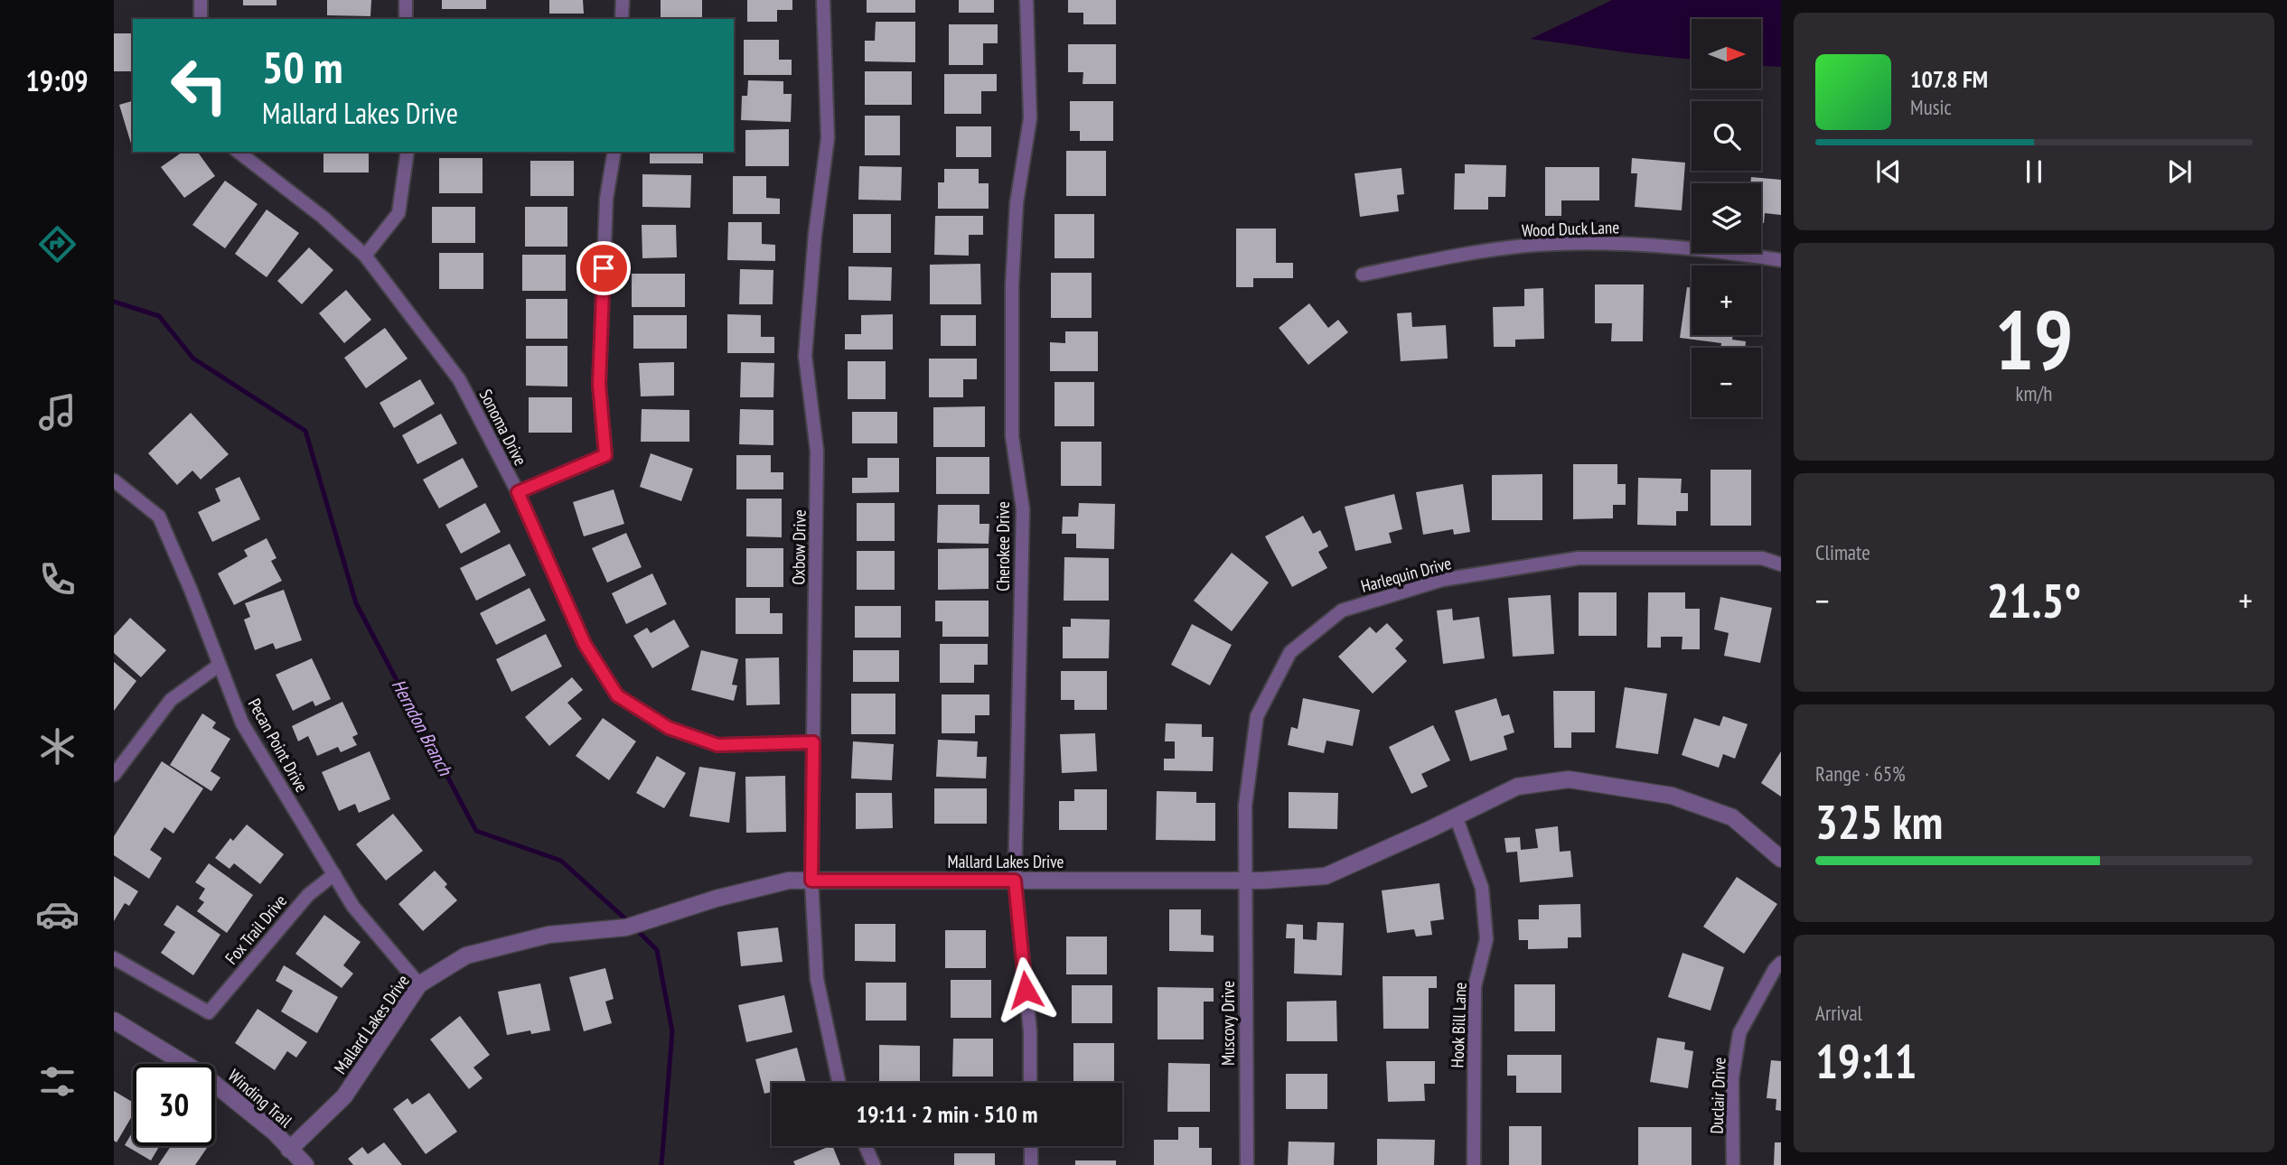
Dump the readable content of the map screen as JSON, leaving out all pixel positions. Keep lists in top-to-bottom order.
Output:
{
  "streets": {
    "street": [
      "Wood Duck Lane",
      "Sonoma Drive",
      "Cherokee Drive",
      "Oxbow Drive",
      "Harlequin Drive",
      "Pecan Point Drive",
      "Mallard Lakes Drive",
      "Fox Trail Drive",
      "Muscovy Drive",
      "Hook Bill Lane",
      "Duclair Drive",
      "Winding Trail"
    ]
  },
  "crossings": [
    ["Sonoma Drive", "Oxbow Drive"],
    ["Cherokee Drive", "Mallard Lakes Drive"],
    ["Oxbow Drive", "Mallard Lakes Drive"],
    ["Harlequin Drive", "Mallard Lakes Drive"],
    ["Harlequin Drive", "Muscovy Drive"],
    ["Pecan Point Drive", "Mallard Lakes Drive"],
    ["Pecan Point Drive", "Fox Trail Drive"],
    ["Mallard Lakes Drive", "Muscovy Drive"],
    ["Mallard Lakes Drive", "Hook Bill Lane"],
    ["Mallard Lakes Drive", "Winding Trail"]
  ],
  "water": ["Herndon Branch"],
  "north": "right",
  "page": {
    "tabs": "19:09",
    "map_buttons": ["+", "−"],
    "turn": ["50 m", "Mallard Lakes Drive"],
    "song": ["107.8 FM", "Music"],
    "tile": [
      ["19", "km/h"],
      "Climate",
      ["Range · 65%", "325 km"],
      ["Arrival", "19:11"]
    ],
    "heat": ["−", "21.5°", "+"],
    "limit": "30",
    "trip": "19:11 · 2 min · 510 m"
  }
}
